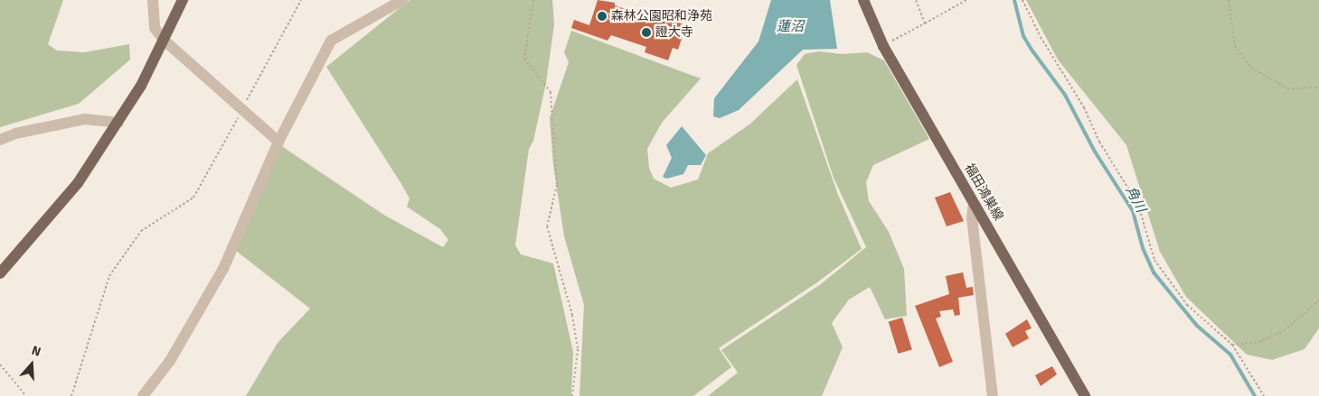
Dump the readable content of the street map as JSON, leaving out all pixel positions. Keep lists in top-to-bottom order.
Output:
{
  "streets": {
    "main road": ["福田鴻巣線"]
  },
  "water": ["蓮沼", "角川"],
  "places": ["森林公園昭和浄苑", "證大寺"],
  "north": "top"
}
